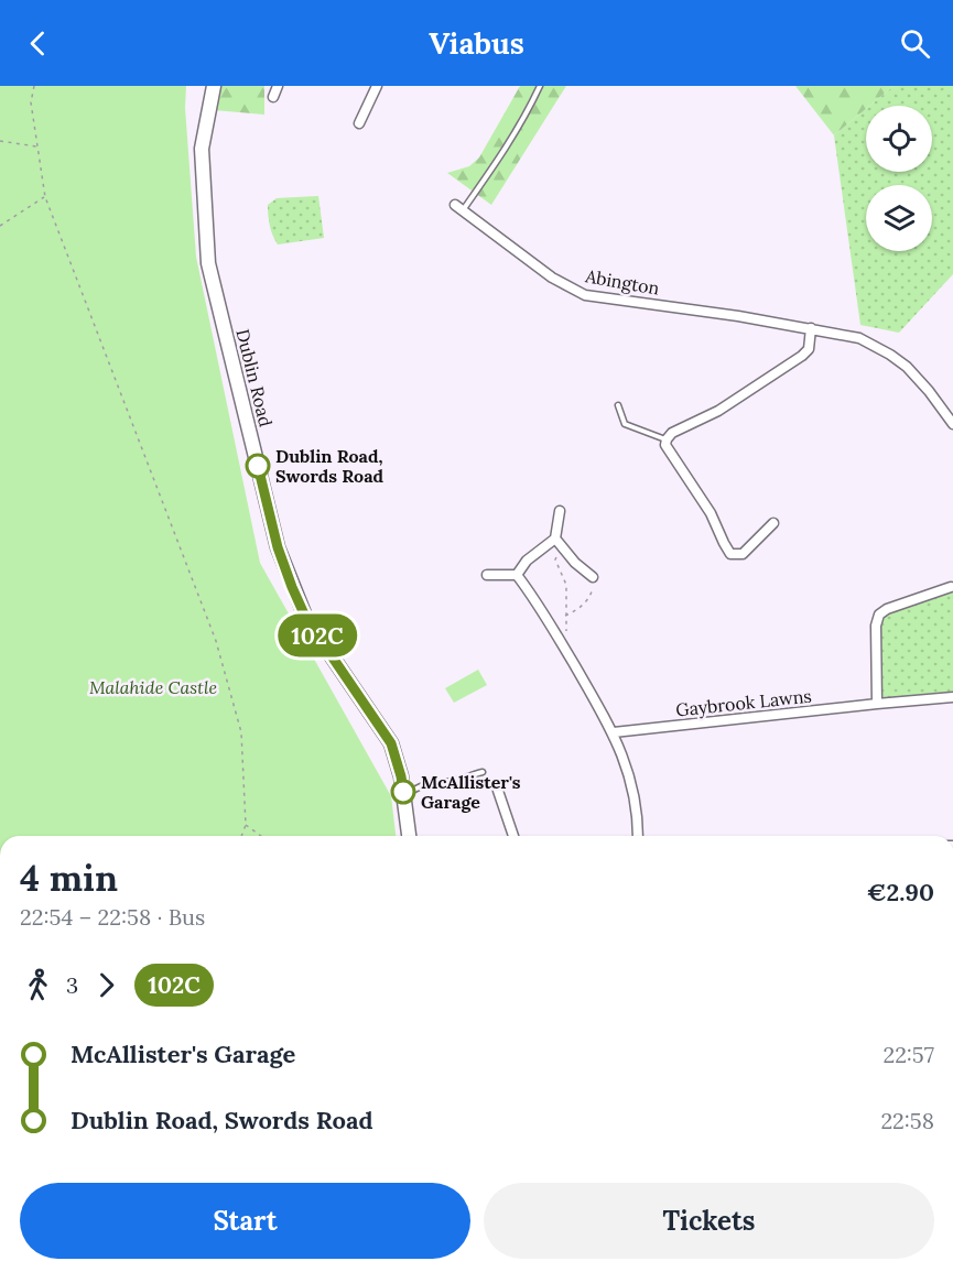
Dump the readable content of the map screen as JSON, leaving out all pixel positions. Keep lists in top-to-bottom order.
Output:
{
  "streets": {
    "main road": ["Dublin Road"],
    "street": ["Abington", "Gaybrook Lawns"]
  },
  "parks": ["Malahide Castle"],
  "places": ["Dublin Road, Swords Road", "McAllister's Garage"],
  "lines": ["bus line 102C"],
  "page": {
    "header": "Viabus",
    "on_map": "102C",
    "heading": ["4 min", "22:54 – 22:58 · Bus", "€2.90"],
    "legs": ["3", "102C"],
    "list": [
      {
        "name": "McAllister's Garage",
        "value": "22:57"
      },
      {
        "name": "Dublin Road, Swords Road",
        "value": "22:58"
      }
    ],
    "buttons": ["Start", "Tickets"]
  }
}
